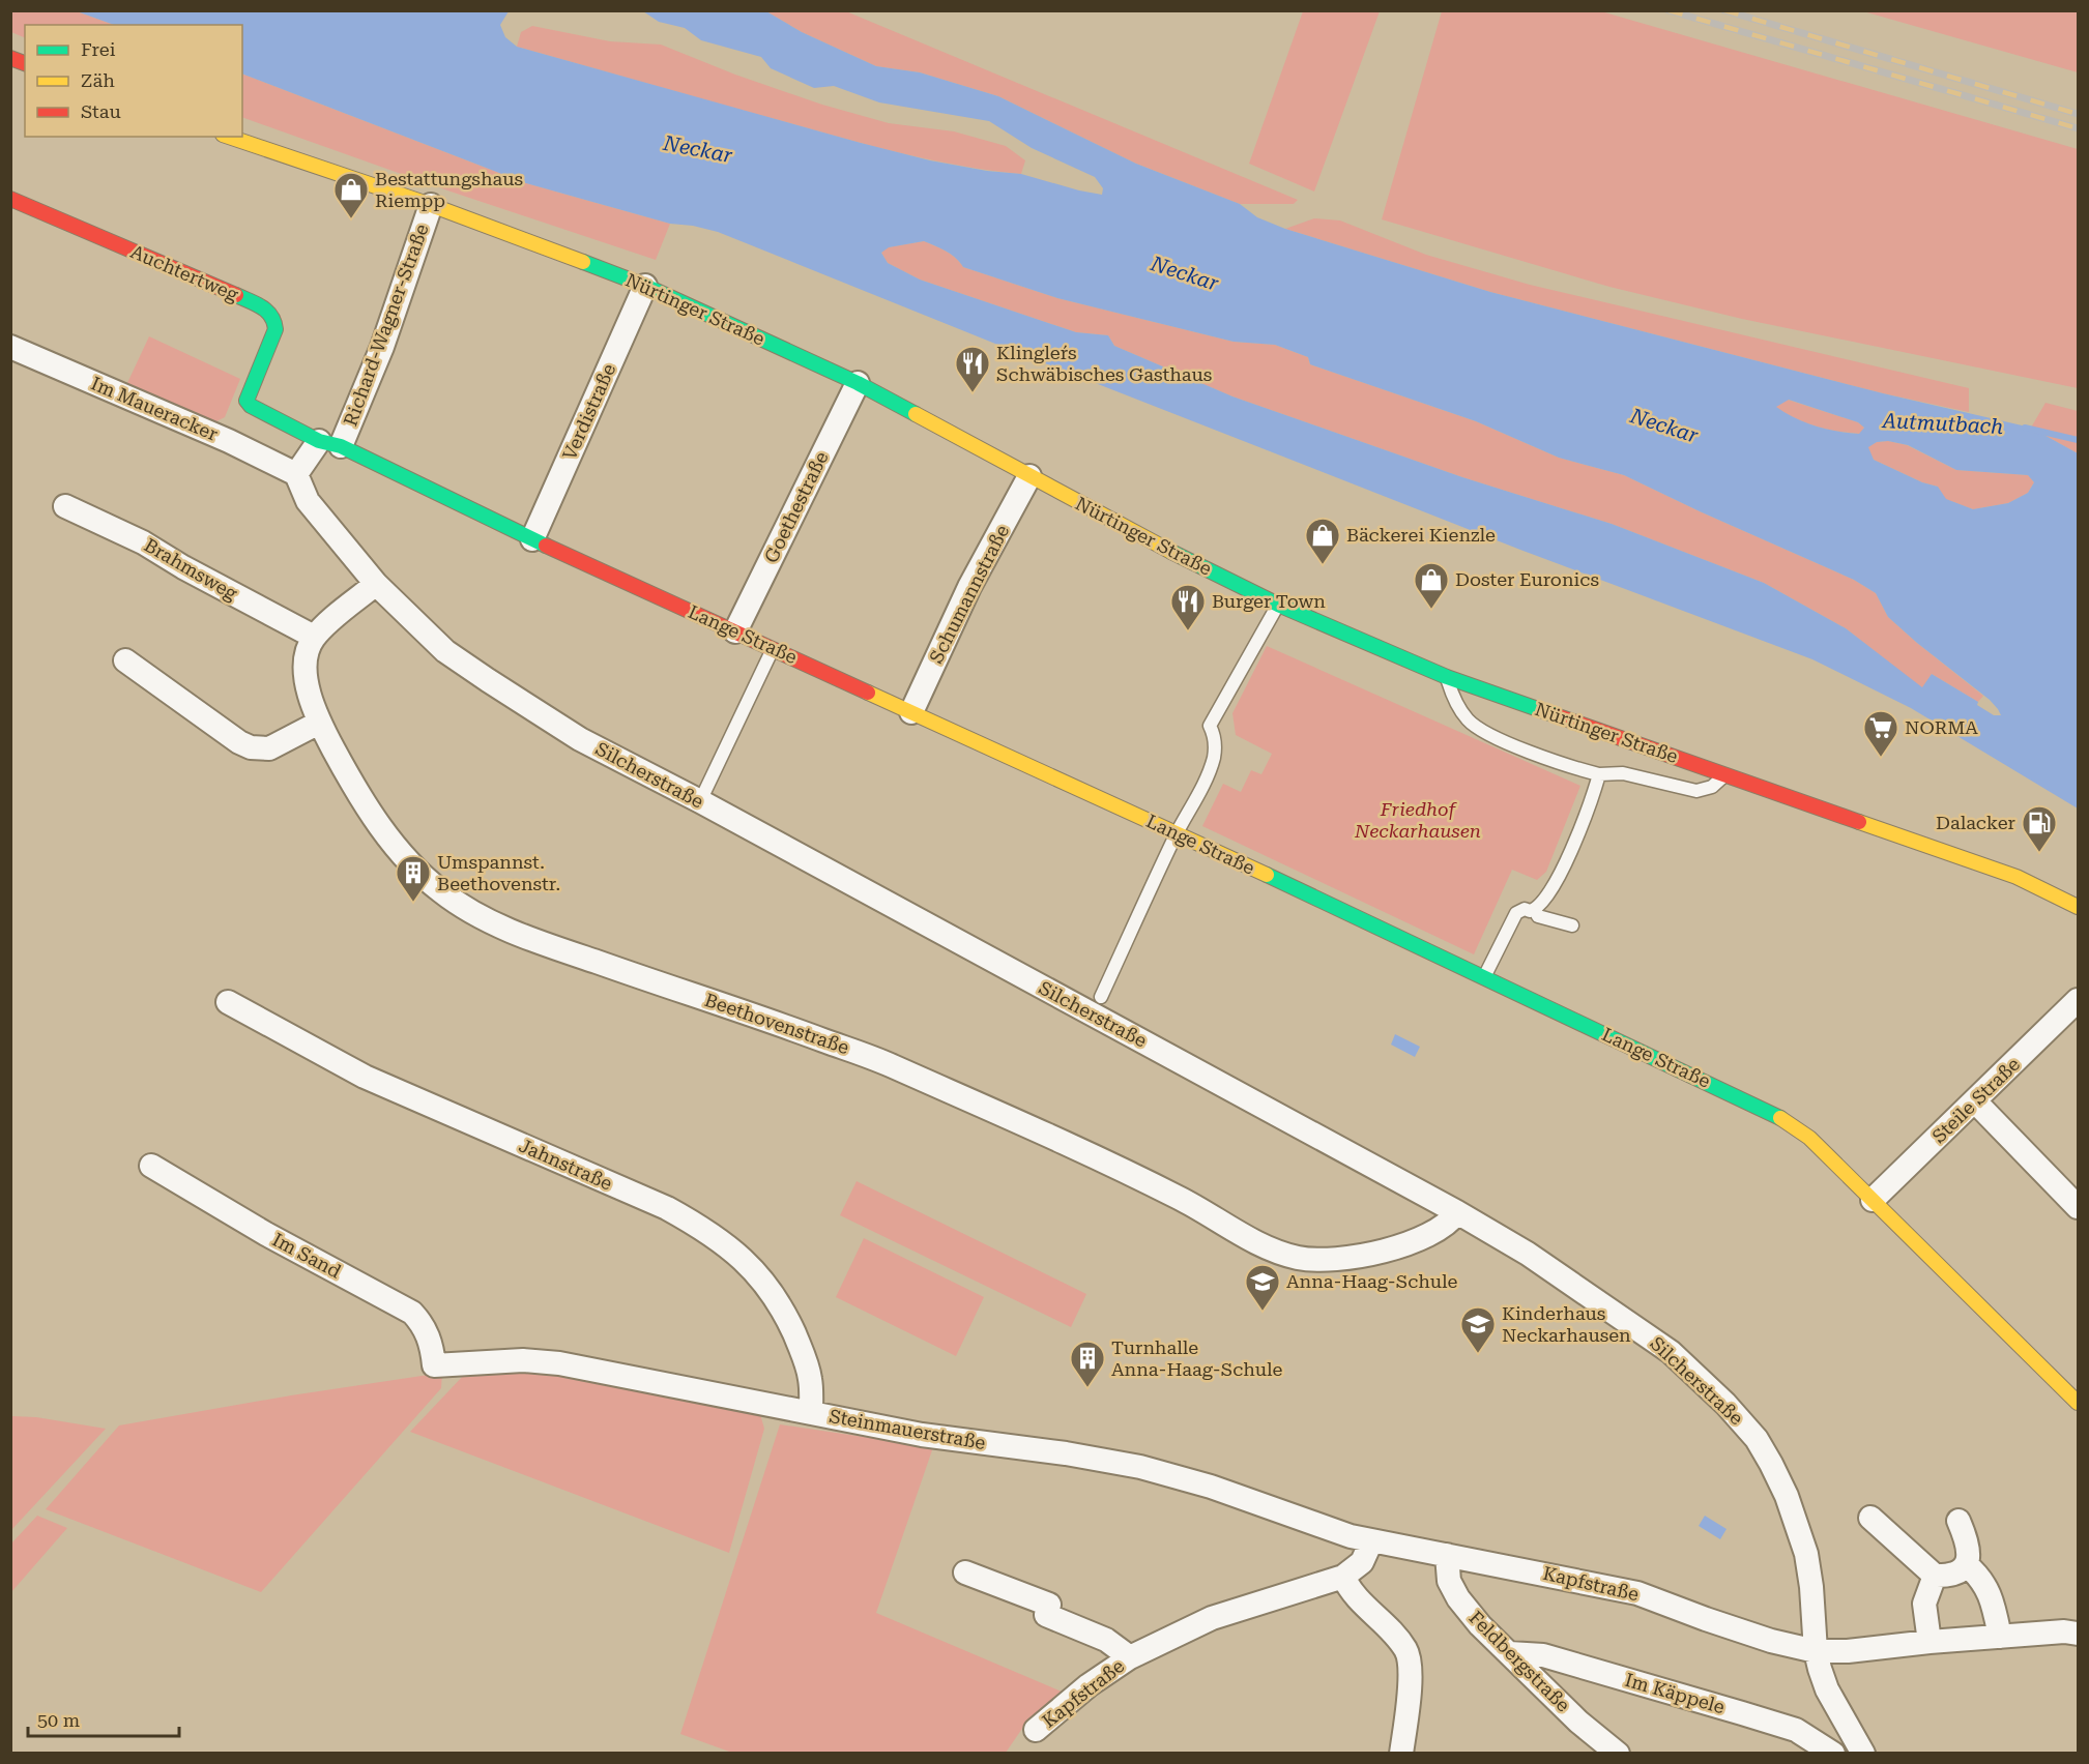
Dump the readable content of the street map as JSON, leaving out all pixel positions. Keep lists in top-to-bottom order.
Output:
{
  "streets": {
    "street": [
      "Auchtertweg",
      "Nürtinger Straße",
      "Richard-Wagner-Straße",
      "Im Maueracker",
      "Verdistraße",
      "Goethestraße",
      "Brahmsweg",
      "Schumannstraße",
      "Lange Straße",
      "Silcherstraße",
      "Beethovenstraße",
      "Steile Straße",
      "Jahnstraße",
      "Im Sand",
      "Steinmauerstraße",
      "Kapfstraße",
      "Feldbergstraße",
      "Im Käppele"
    ]
  },
  "crossings": [
    ["Auchtertweg", "Lange Straße"],
    ["Nürtinger Straße", "Richard-Wagner-Straße"],
    ["Nürtinger Straße", "Verdistraße"],
    ["Nürtinger Straße", "Goethestraße"],
    ["Nürtinger Straße", "Schumannstraße"],
    ["Richard-Wagner-Straße", "Lange Straße"],
    ["Im Maueracker", "Silcherstraße"],
    ["Verdistraße", "Lange Straße"],
    ["Goethestraße", "Lange Straße"],
    ["Brahmsweg", "Beethovenstraße"],
    ["Schumannstraße", "Lange Straße"],
    ["Lange Straße", "Steile Straße"],
    ["Silcherstraße", "Beethovenstraße"],
    ["Silcherstraße", "Kapfstraße"],
    ["Jahnstraße", "Steinmauerstraße"],
    ["Im Sand", "Steinmauerstraße"],
    ["Steinmauerstraße", "Kapfstraße"],
    ["Kapfstraße", "Feldbergstraße"],
    ["Feldbergstraße", "Im Käppele"]
  ],
  "water": ["Neckar", "Autmutbach"],
  "parks": ["Friedhof Neckarhausen"],
  "places": {
    "shop": ["Bestattungshaus Riempp", "Bäckerei Kienzle", "Doster Euronics"],
    "restaurant": ["Klingler´s Schwäbisches Gasthaus", "Burger Town"],
    "supermarket": ["NORMA"],
    "fuel station": ["Dalacker"],
    "building": ["Umspannst. Beethovenstr.", "Turnhalle Anna-Haag-Schule"],
    "school or university": ["Anna-Haag-Schule", "Kinderhaus Neckarhausen"]
  },
  "legend": ["Frei", "Zäh", "Stau"],
  "scale_bar": "50 m"
}
